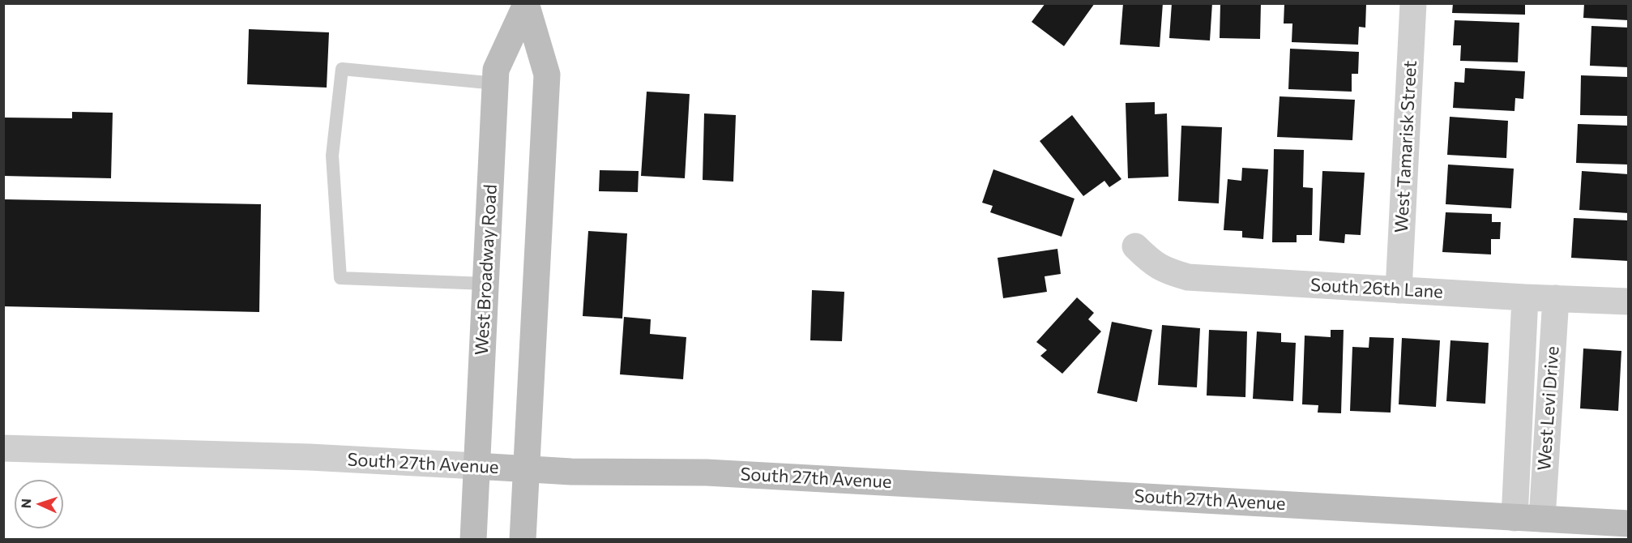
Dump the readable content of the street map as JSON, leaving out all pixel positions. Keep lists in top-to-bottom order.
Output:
{
  "streets": {
    "main road": ["West Broadway Road", "South 27th Avenue"],
    "street": ["West Tamarisk Street", "South 26th Lane", "West Levi Drive"]
  },
  "crossings": [
    ["West Tamarisk Street", "South 26th Lane"],
    ["West Broadway Road", "South 27th Avenue"],
    ["South 26th Lane", "West Levi Drive"],
    ["West Levi Drive", "South 27th Avenue"]
  ],
  "north": "left"
}
